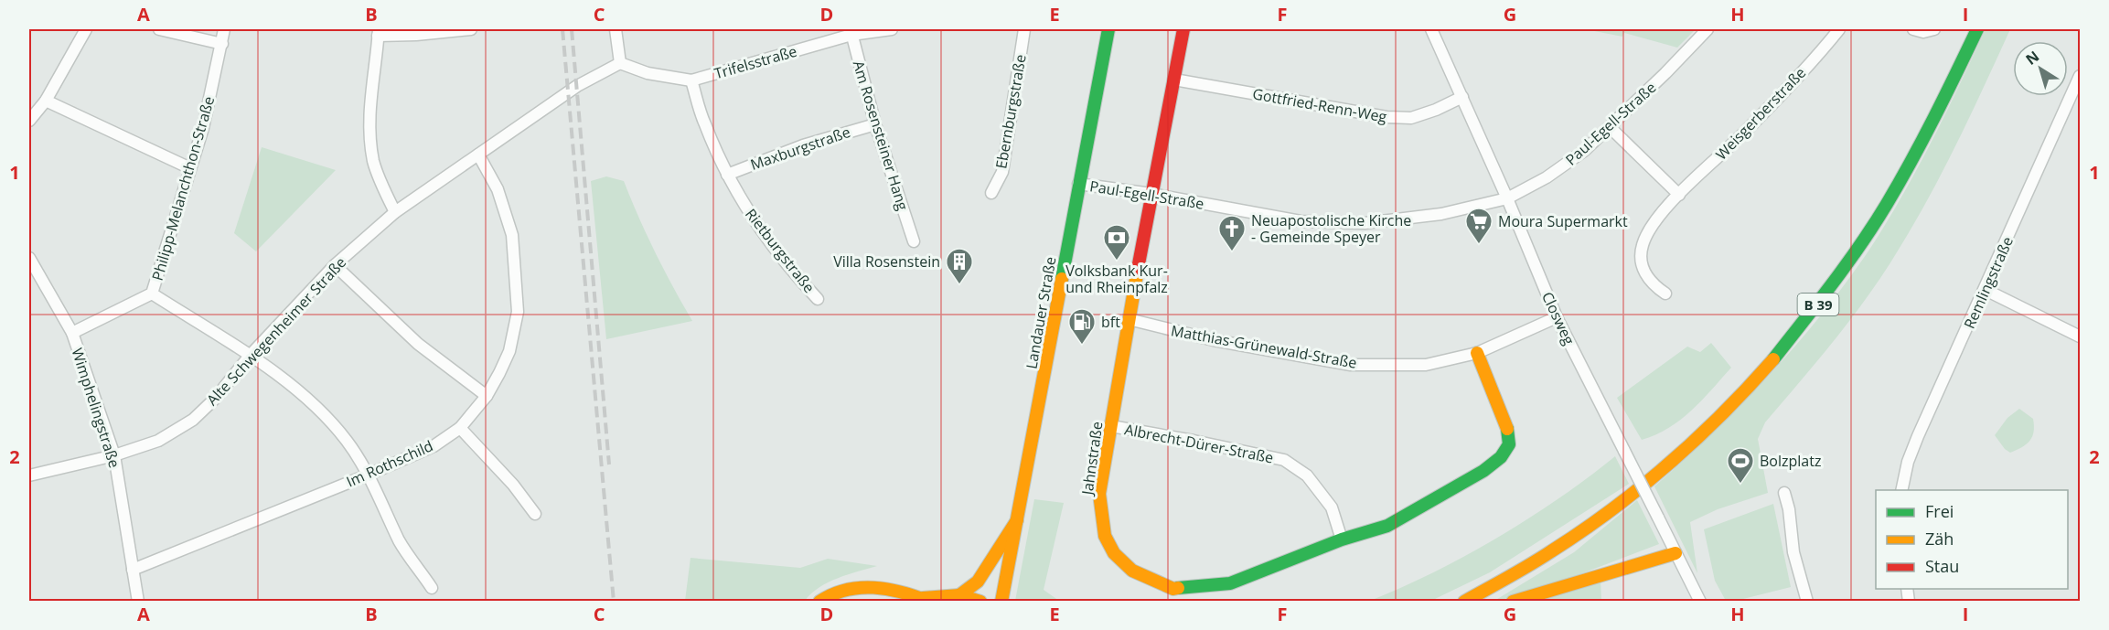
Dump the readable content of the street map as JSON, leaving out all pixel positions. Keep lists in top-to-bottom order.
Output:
{
  "streets": {
    "main road": ["B 39", "Landauer Straße", "Jahnstraße"],
    "street": [
      "Trifelsstraße",
      "Gottfried-Renn-Weg",
      "Ebernburgstraße",
      "Weisgerberstraße",
      "Paul-Egell-Straße",
      "Am Rosensteiner Hang",
      "Maxburgstraße",
      "Philipp-Melanchthon-Straße",
      "Rietburgstraße",
      "Remlingstraße",
      "Closweg",
      "Alte Schwegenheimer Straße",
      "Matthias-Grünewald-Straße",
      "Wimphelingstraße",
      "Albrecht-Dürer-Straße",
      "Im Rothschild"
    ]
  },
  "crossings": [
    ["Trifelsstraße", "Am Rosensteiner Hang"],
    ["Trifelsstraße", "Rietburgstraße"],
    ["Trifelsstraße", "Alte Schwegenheimer Straße"],
    ["Gottfried-Renn-Weg", "Closweg"],
    ["Gottfried-Renn-Weg", "Jahnstraße"],
    ["Paul-Egell-Straße", "Landauer Straße"],
    ["Paul-Egell-Straße", "Closweg"],
    ["Paul-Egell-Straße", "Jahnstraße"],
    ["Am Rosensteiner Hang", "Maxburgstraße"],
    ["Maxburgstraße", "Rietburgstraße"],
    ["Philipp-Melanchthon-Straße", "Wimphelingstraße"],
    ["Closweg", "Matthias-Grünewald-Straße"],
    ["Alte Schwegenheimer Straße", "Wimphelingstraße"],
    ["Alte Schwegenheimer Straße", "Im Rothschild"],
    ["Matthias-Grünewald-Straße", "Jahnstraße"],
    ["Wimphelingstraße", "Im Rothschild"],
    ["Albrecht-Dürer-Straße", "Jahnstraße"]
  ],
  "places": {
    "supermarket": ["Moura Supermarkt"],
    "church": ["Neuapostolische Kirche - Gemeinde Speyer"],
    "bank": ["Volksbank Kur- und Rheinpfalz"],
    "building": ["Villa Rosenstein"],
    "fuel station": ["bft"],
    "sports": ["Bolzplatz"]
  },
  "legend": ["Frei", "Zäh", "Stau"],
  "north": "top left",
  "grid": {
    "columns": [
      "A",
      "B",
      "C",
      "D",
      "E",
      "F",
      "G",
      "H",
      "I"
    ],
    "rows": ["1", "2"]
  }
}
